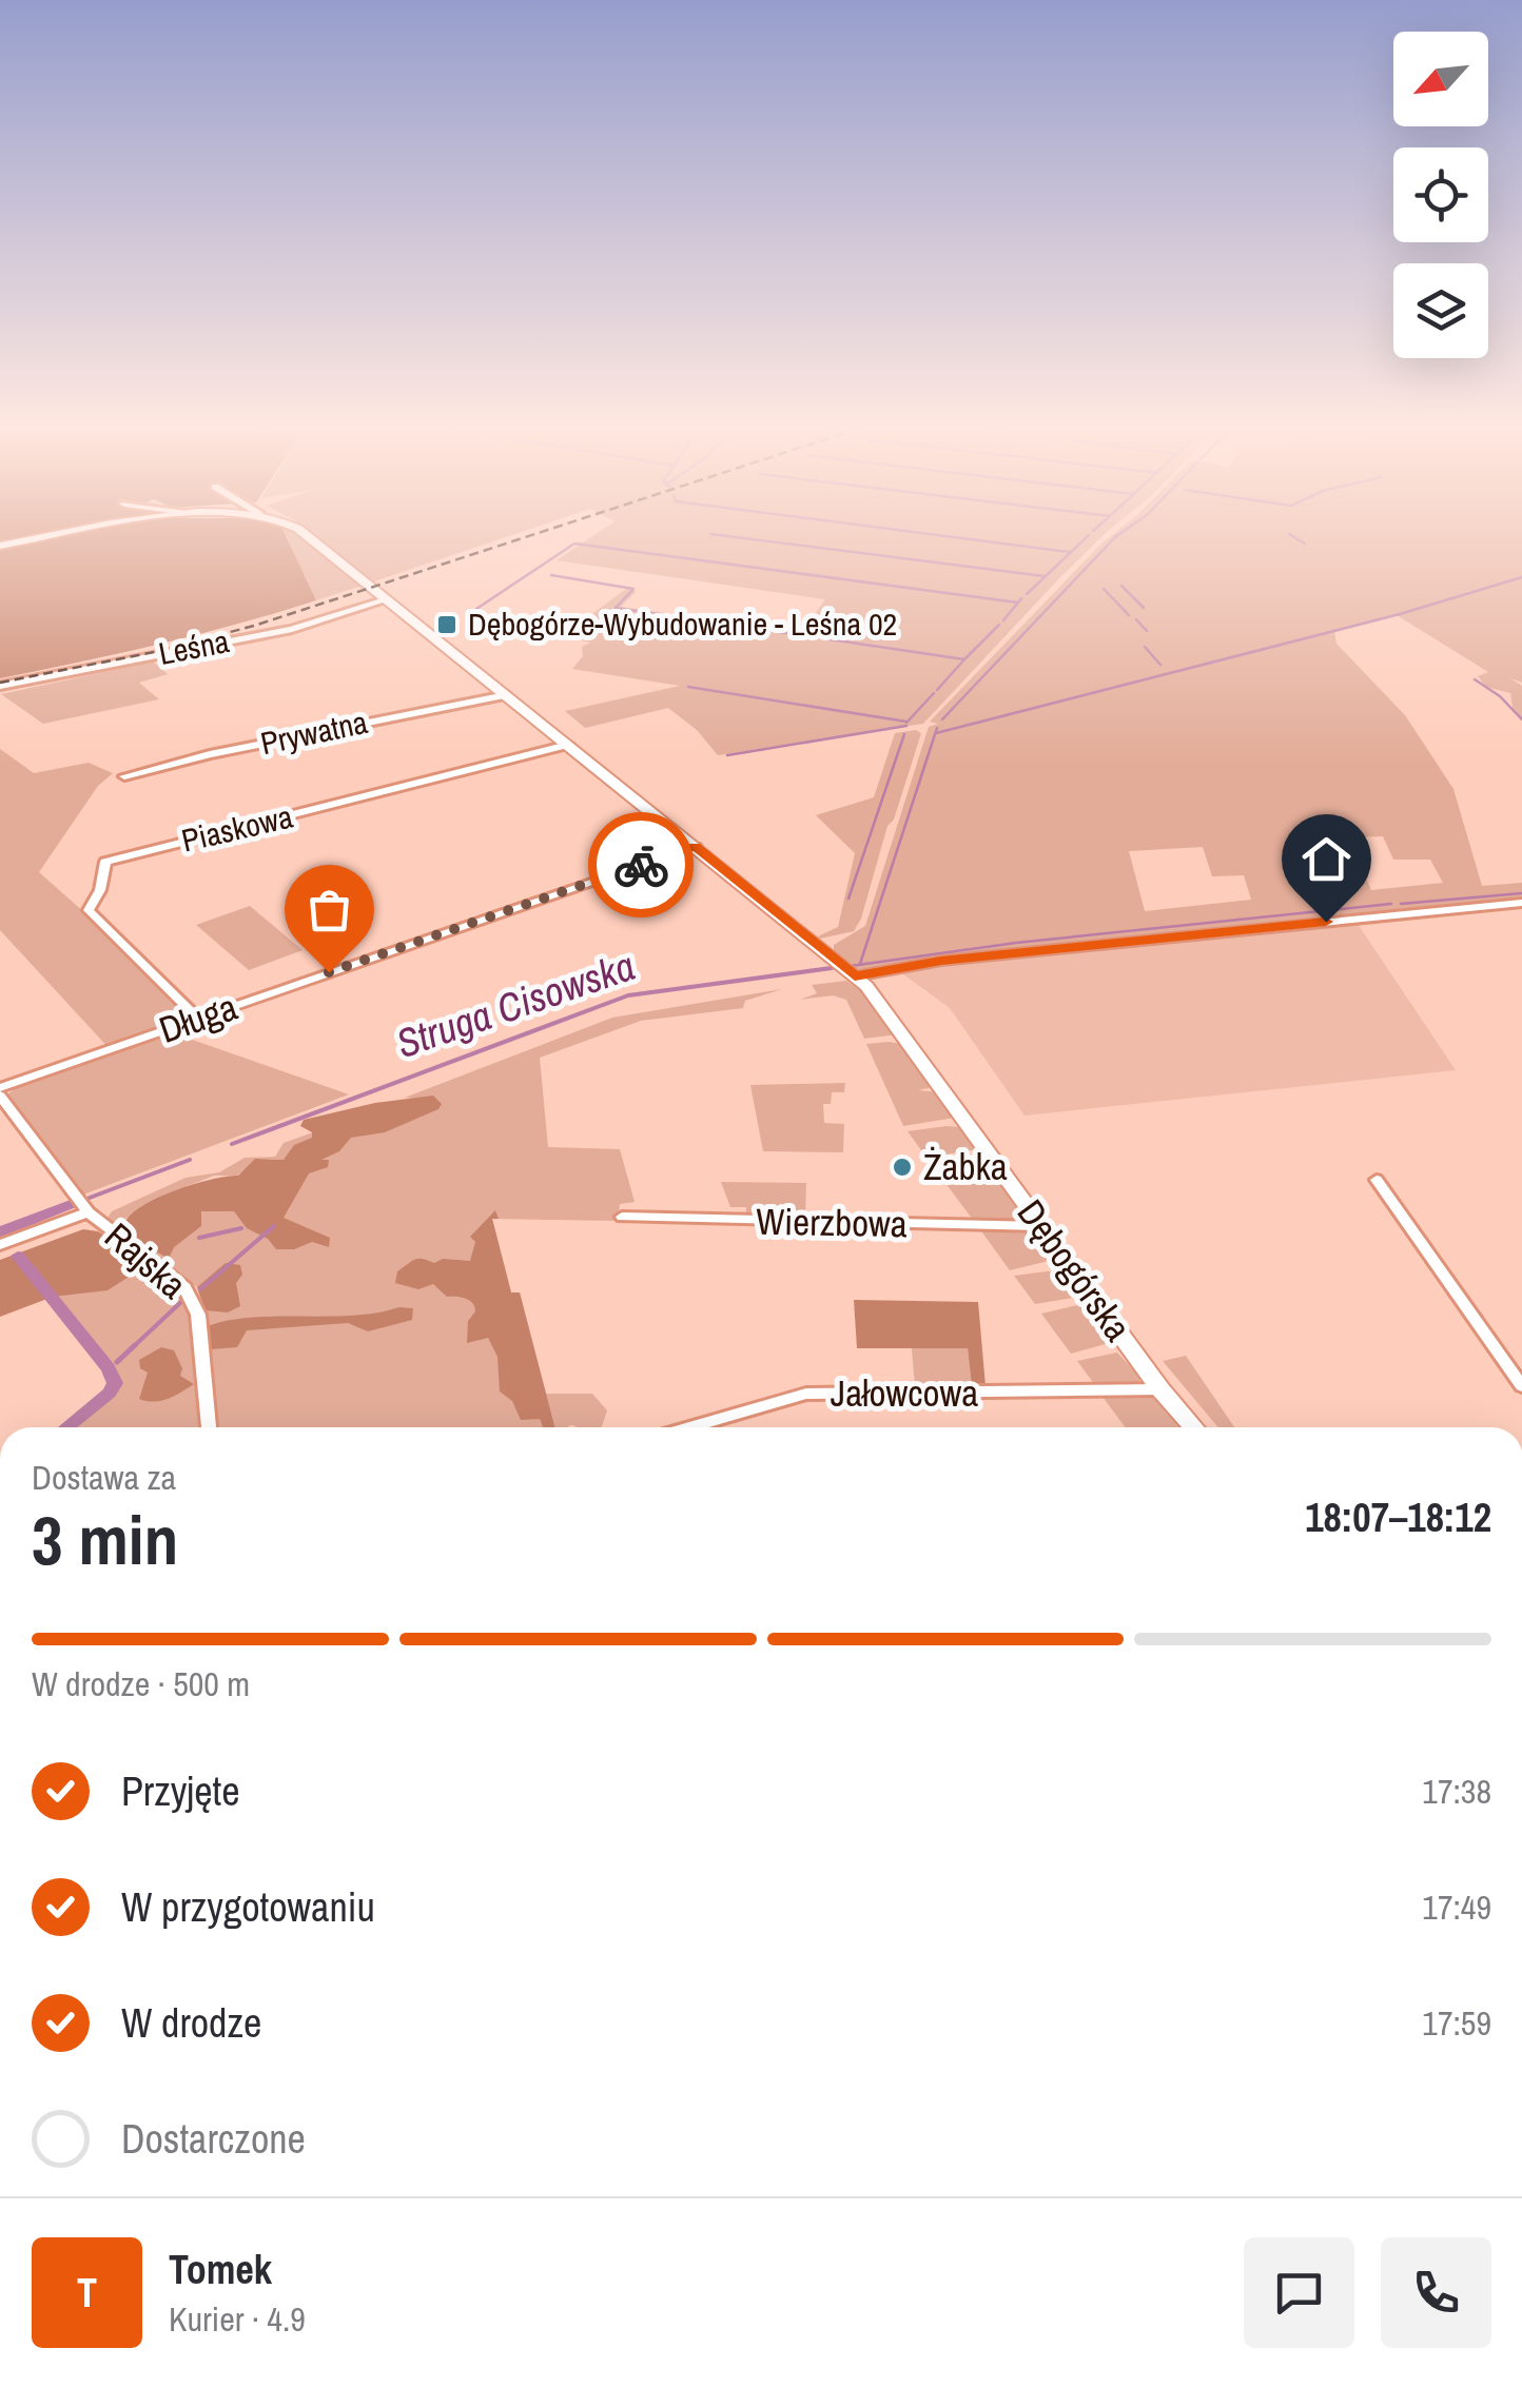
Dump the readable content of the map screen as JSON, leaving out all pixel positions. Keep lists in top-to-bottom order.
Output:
{
  "streets": {
    "street": [
      "Leśna",
      "Prywatna",
      "Piaskowa",
      "Długa",
      "Wierzbowa",
      "Rajska",
      "Dębogórska",
      "Jałowcowa"
    ]
  },
  "crossings": [
    ["Leśna", "Dębogórska"],
    ["Prywatna", "Dębogórska"],
    ["Piaskowa", "Długa"],
    ["Piaskowa", "Dębogórska"],
    ["Długa", "Dębogórska"],
    ["Wierzbowa", "Dębogórska"],
    ["Dębogórska", "Jałowcowa"]
  ],
  "water": ["Struga Cisowska"],
  "places": {
    "transit": ["Dębogórze-Wybudowanie - Leśna 02"],
    "other": ["Żabka"]
  },
  "north": "bottom left",
  "page": {
    "heading": ["3 min", "Dostawa za", "18:07–18:12"],
    "panel": ["Tomek", "Kurier · 4.9"],
    "bar": "W drodze · 500 m",
    "list": [
      ["Przyjęte", "17:38"],
      ["W przygotowaniu", "17:49"],
      ["W drodze", "17:59"],
      "Dostarczone"
    ],
    "round": "T"
  }
}
